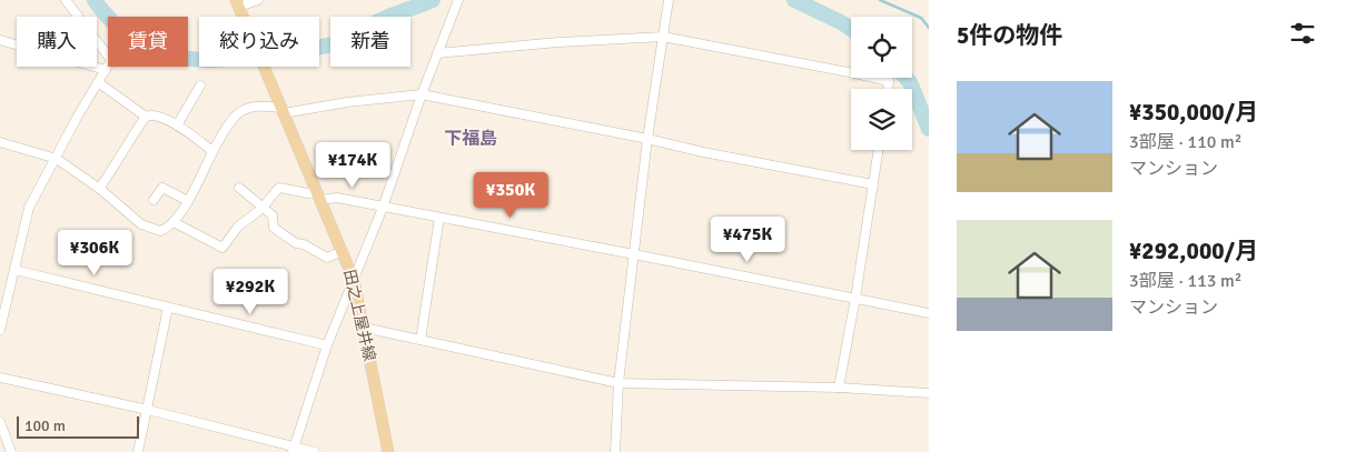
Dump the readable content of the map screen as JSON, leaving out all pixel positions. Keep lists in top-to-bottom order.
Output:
{
  "streets": {
    "main road": ["田之上屋井線"]
  },
  "districts": ["下福島"],
  "scale_bar": "100 m",
  "page": {
    "heading": "5件の物件",
    "chip": [
      "購入",
      "賃貸",
      "絞り込み",
      "新着"
    ],
    "list": [
      {
        "name": "¥350,000/月",
        "note": "3部屋 · 110 m² · マンション"
      },
      {
        "name": "¥292,000/月",
        "note": "3部屋 · 113 m² · マンション"
      }
    ],
    "price": [
      "¥174K",
      "¥350K",
      "¥475K",
      "¥306K",
      "¥292K"
    ],
    "scale": "100 m"
  }
}
